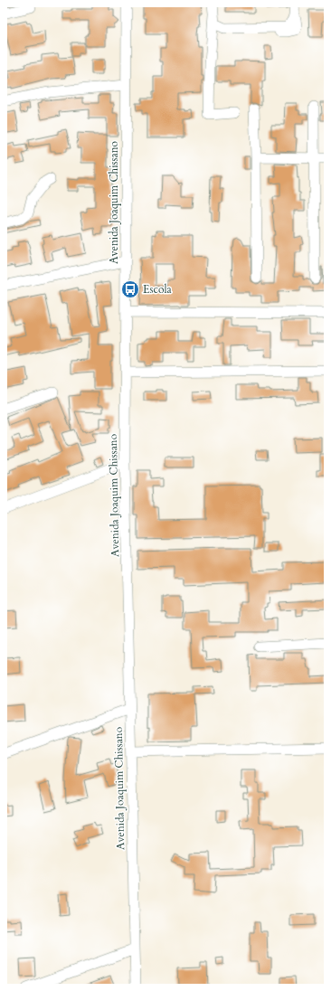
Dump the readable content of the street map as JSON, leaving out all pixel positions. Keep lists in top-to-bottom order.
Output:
{
  "streets": {
    "street": ["Avenida Joaquim Chissano"]
  },
  "places": {
    "bus stop": ["Escola"]
  }
}
